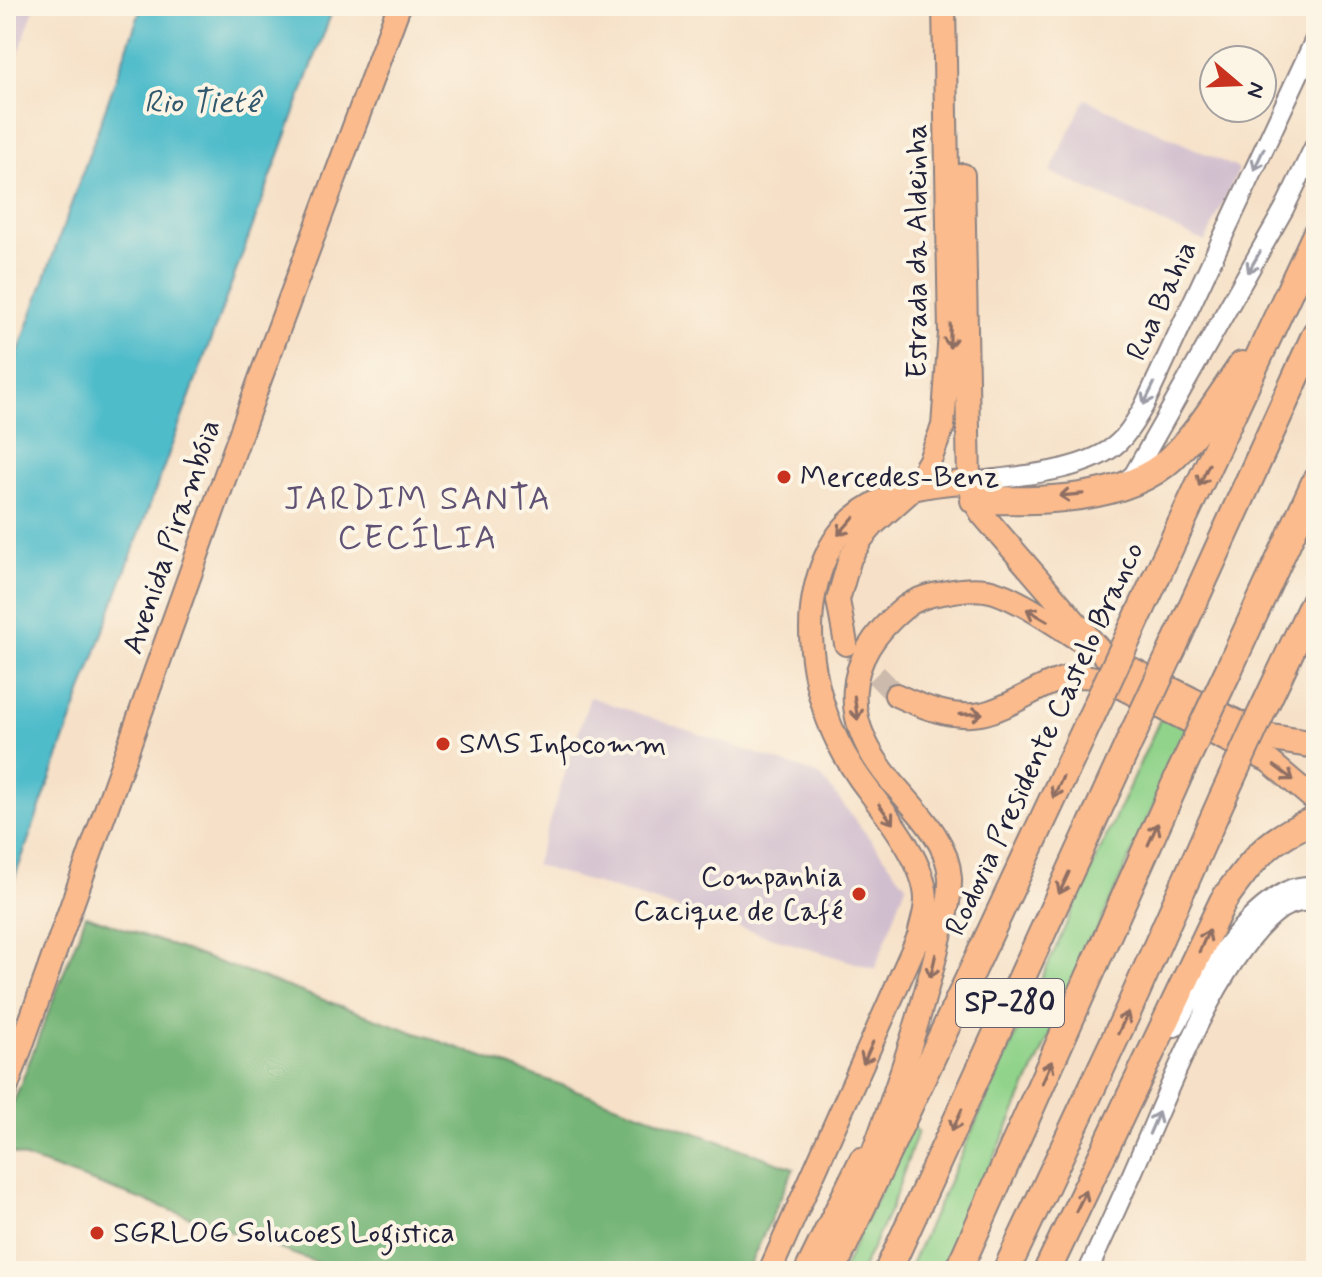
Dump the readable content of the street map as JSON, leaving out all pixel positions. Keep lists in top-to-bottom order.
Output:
{
  "streets": {
    "highway": ["Rodovia Presidente Castelo Branco", "SP-280"],
    "main road": ["Estrada da Aldeinha", "Avenida Pirambóia"],
    "street": ["Rua Bahia"]
  },
  "crossings": [
    ["Estrada da Aldeinha", "Rua Bahia"]
  ],
  "districts": ["JARDIM SANTA CECÍLIA"],
  "water": ["Rio Tietê"],
  "places": [
    "Mercedes-Benz",
    "SMS Infocomm",
    "Companhia Cacique de Café",
    "SGRLOG Solucoes Logistica"
  ],
  "north": "right"
}
